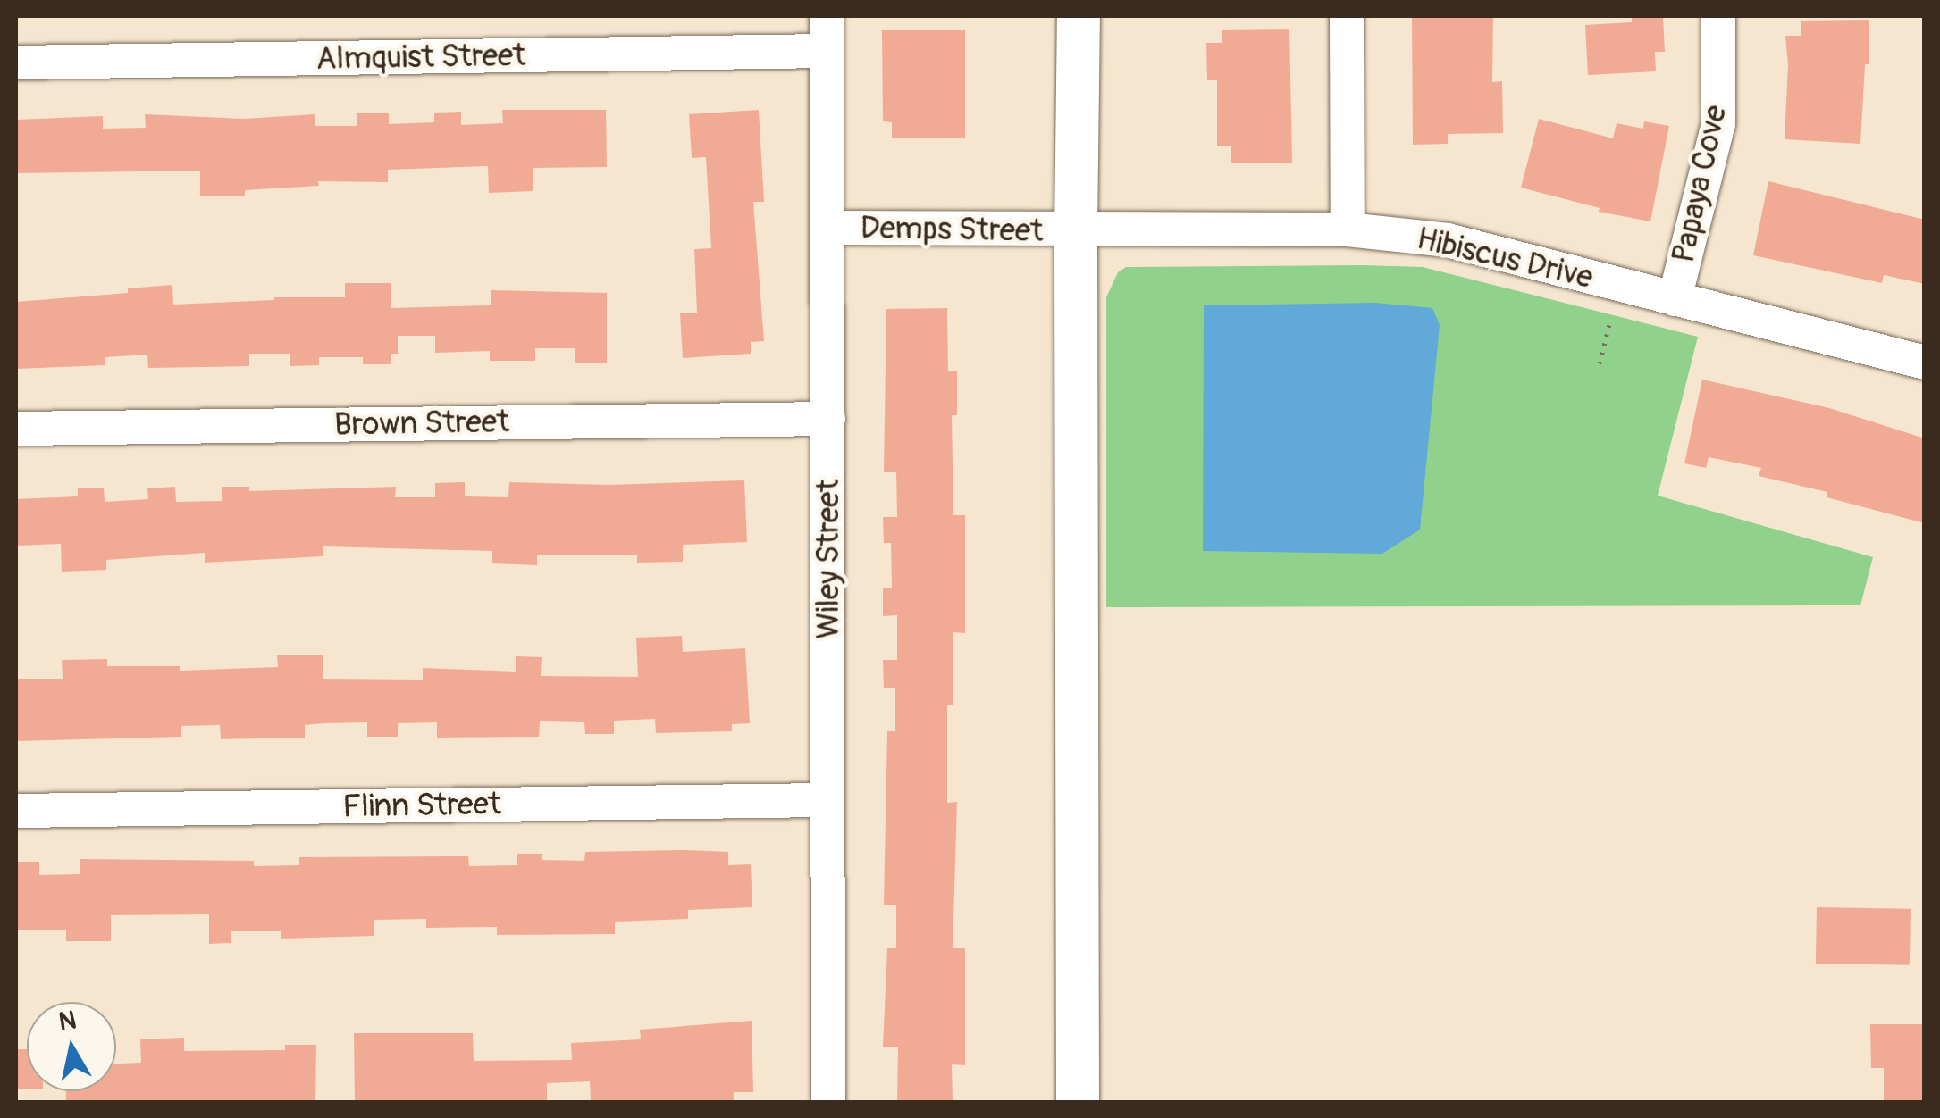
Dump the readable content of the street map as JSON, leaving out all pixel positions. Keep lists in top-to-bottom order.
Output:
{
  "streets": {
    "street": [
      "Almquist Street",
      "Papaya Cove",
      "Demps Street",
      "Hibiscus Drive",
      "Brown Street",
      "Wiley Street",
      "Flinn Street"
    ]
  },
  "crossings": [
    ["Almquist Street", "Wiley Street"],
    ["Papaya Cove", "Hibiscus Drive"],
    ["Demps Street", "Hibiscus Drive"],
    ["Demps Street", "Wiley Street"],
    ["Brown Street", "Wiley Street"],
    ["Wiley Street", "Flinn Street"]
  ],
  "north": "top"
}
